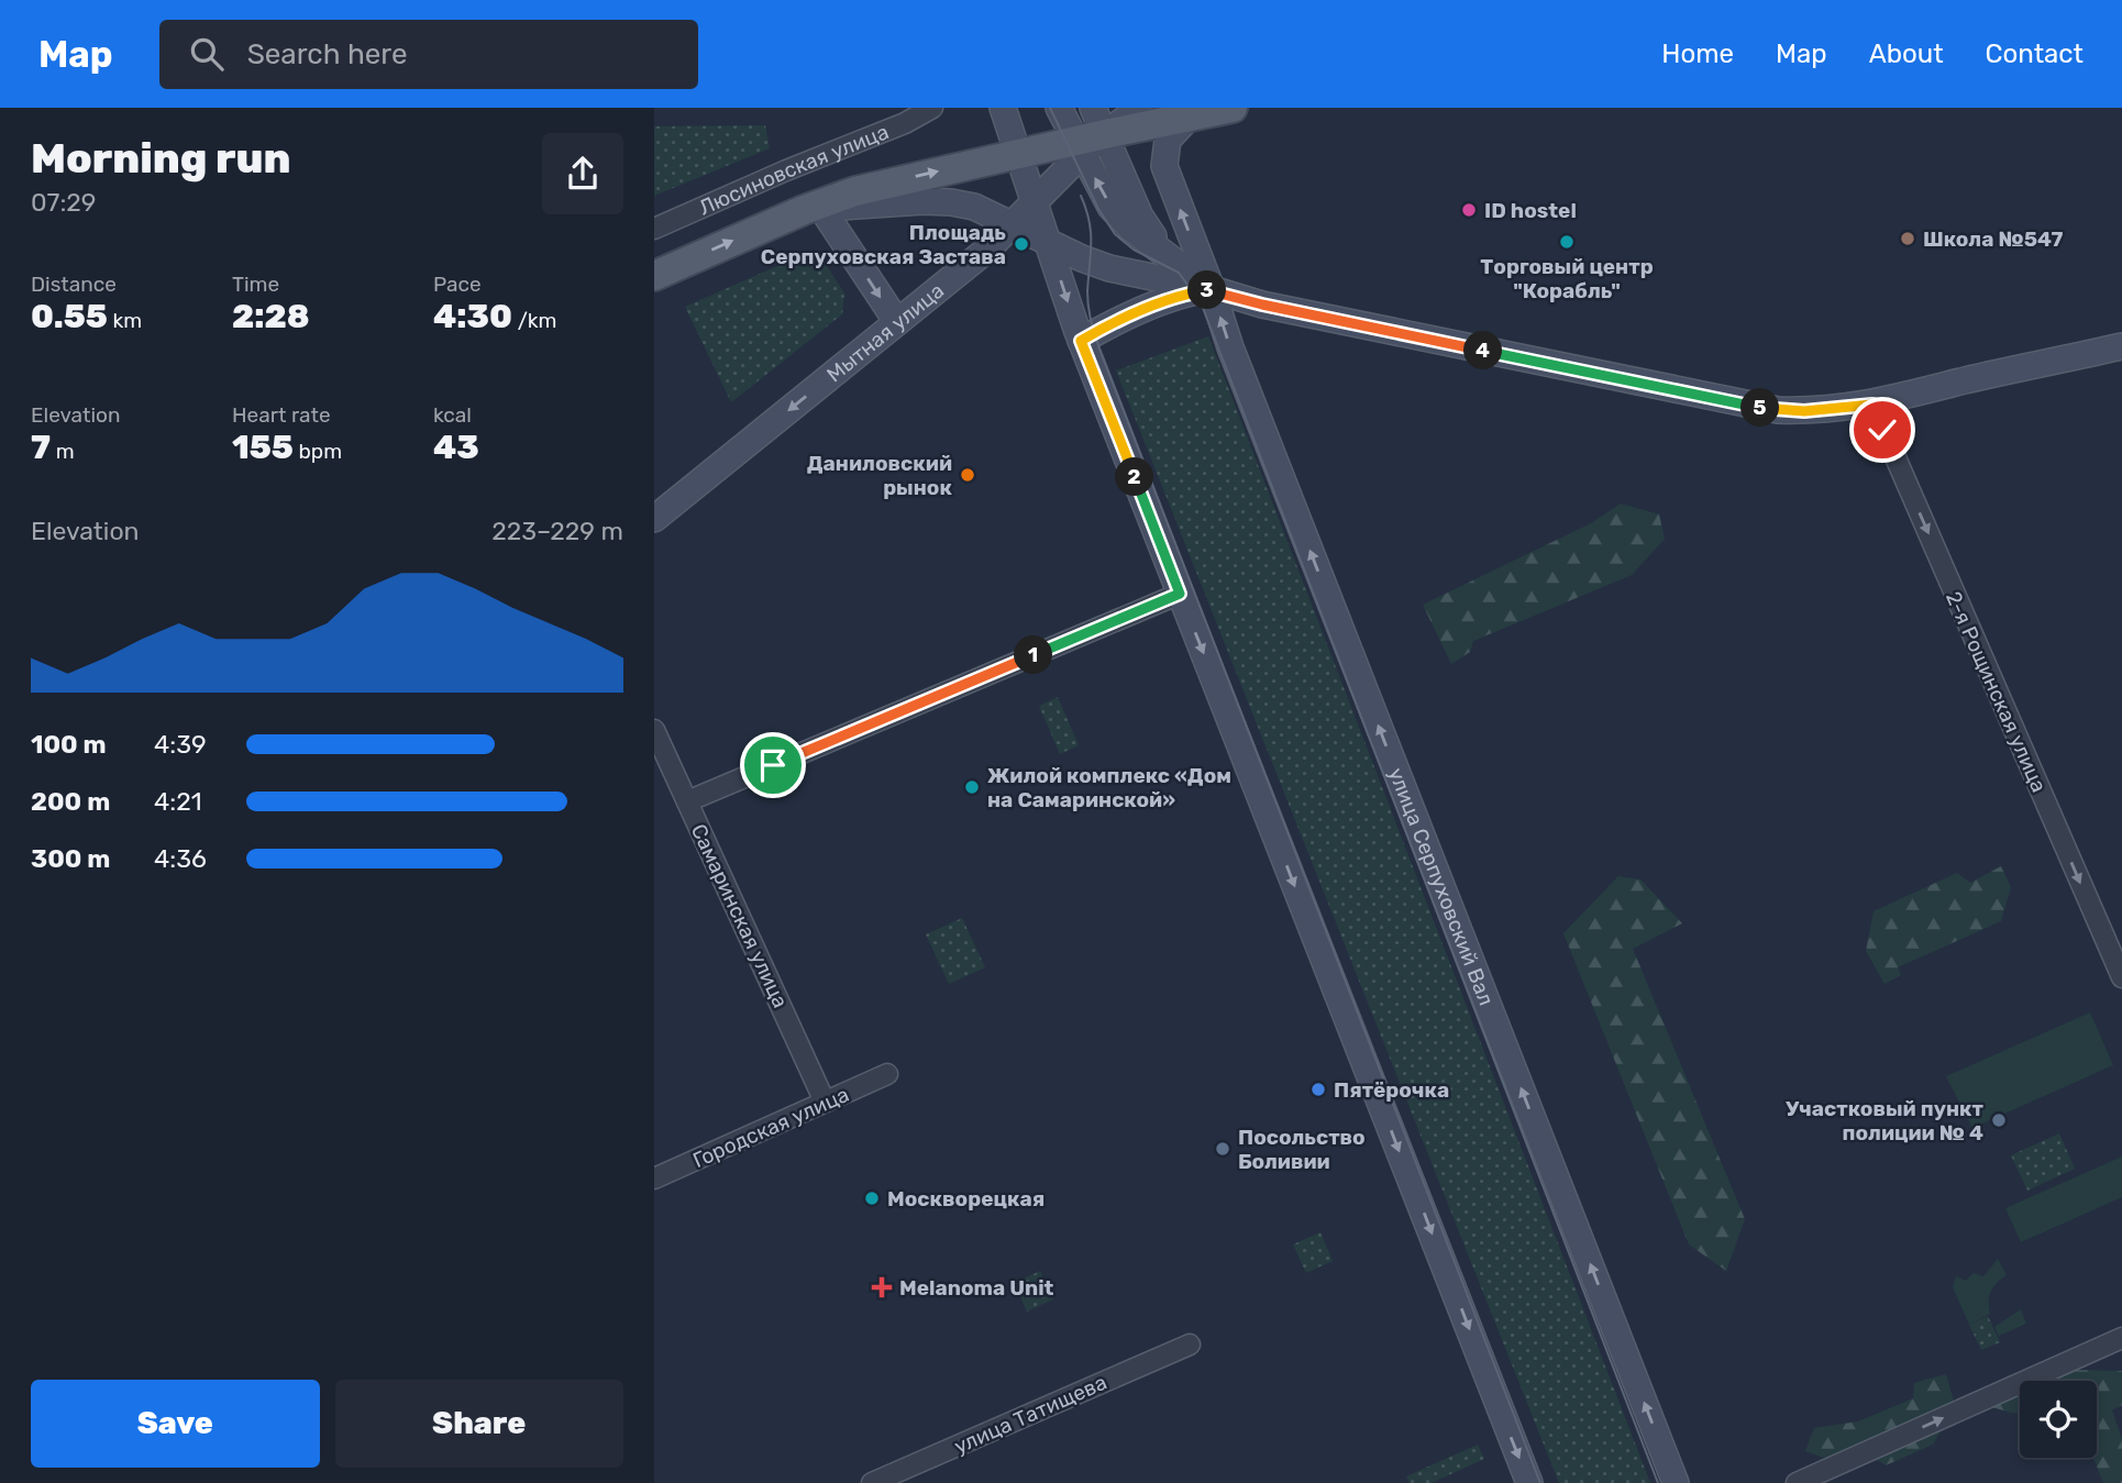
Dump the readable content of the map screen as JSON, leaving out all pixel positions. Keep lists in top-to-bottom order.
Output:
{
  "streets": {
    "main road": ["Люсиновская улица", "Мытная улица", "улица Серпуховский Вал"],
    "street": [
      "2-я Рощинская улица",
      "Самаринская улица",
      "Городская улица",
      "улица Татищева"
    ]
  },
  "crossings": [
    ["Самаринская улица", "Городская улица"]
  ],
  "one_way": ["Мытная улица", "2-я Рощинская улица"],
  "places": {
    "other": [
      "ID hostel",
      "Школа №547",
      "Торговый центр \"Корабль\"",
      "Площадь Серпуховская Застава",
      "Даниловский рынок",
      "Жилой комплекс «Дом на Самаринской»",
      "Пятёрочка",
      "Участковый пункт полиции № 4",
      "Посольство Боливии",
      "Москворецкая"
    ],
    "health": ["Melanoma Unit"]
  },
  "page": {
    "header": "Map",
    "search": "Search here",
    "nav": [
      "Home",
      "Map",
      "About",
      "Contact"
    ],
    "heading": ["Morning run", "07:29"],
    "stats": [
      ["Distance", "0.55 km"],
      ["Time", "2:28"],
      ["Pace", "4:30 /km"],
      ["Elevation", "7 m"],
      ["Heart rate", "155 bpm"],
      ["kcal", "43"]
    ],
    "pins": [
      "3",
      "4",
      "5",
      "2",
      "1"
    ],
    "chart": ["Elevation", "223–229 m"],
    "list": [
      {
        "name": "100 m",
        "note": "4:39"
      },
      {
        "name": "200 m",
        "note": "4:21"
      },
      {
        "name": "300 m",
        "note": "4:36"
      }
    ],
    "buttons": ["Save", "Share"]
  }
}
